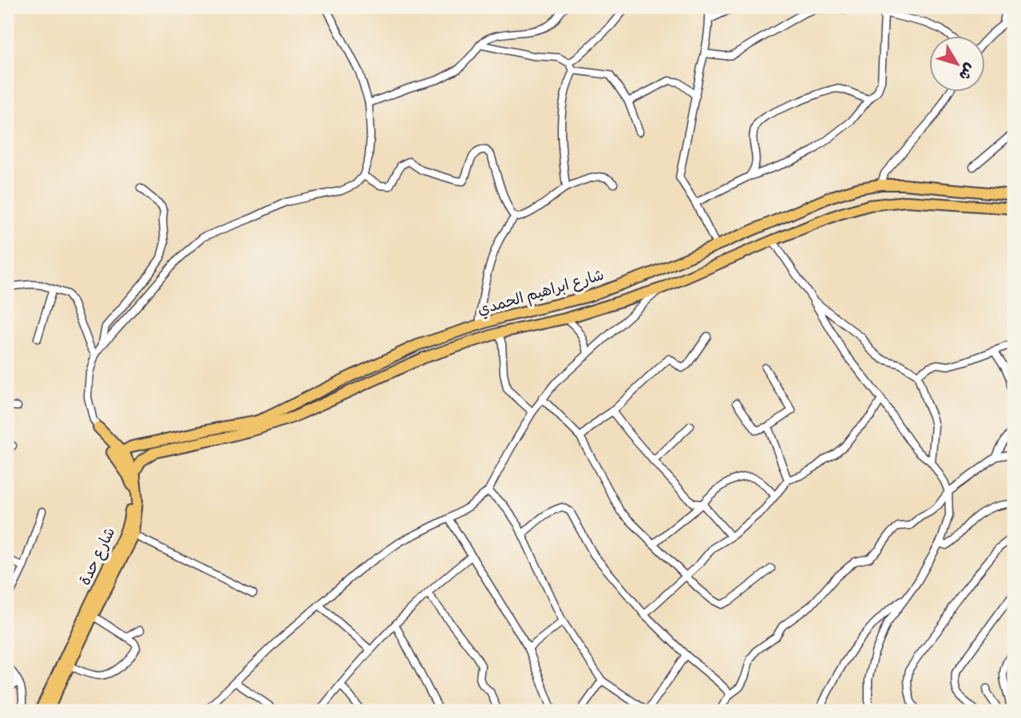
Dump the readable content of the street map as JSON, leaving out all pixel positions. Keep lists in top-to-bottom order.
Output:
{
  "streets": {
    "main road": ["شارع ابراهيم الحمدي", "شارع حدة"]
  },
  "crossings": [
    ["شارع ابراهيم الحمدي", "شارع حدة"]
  ],
  "north": "bottom right"
}
